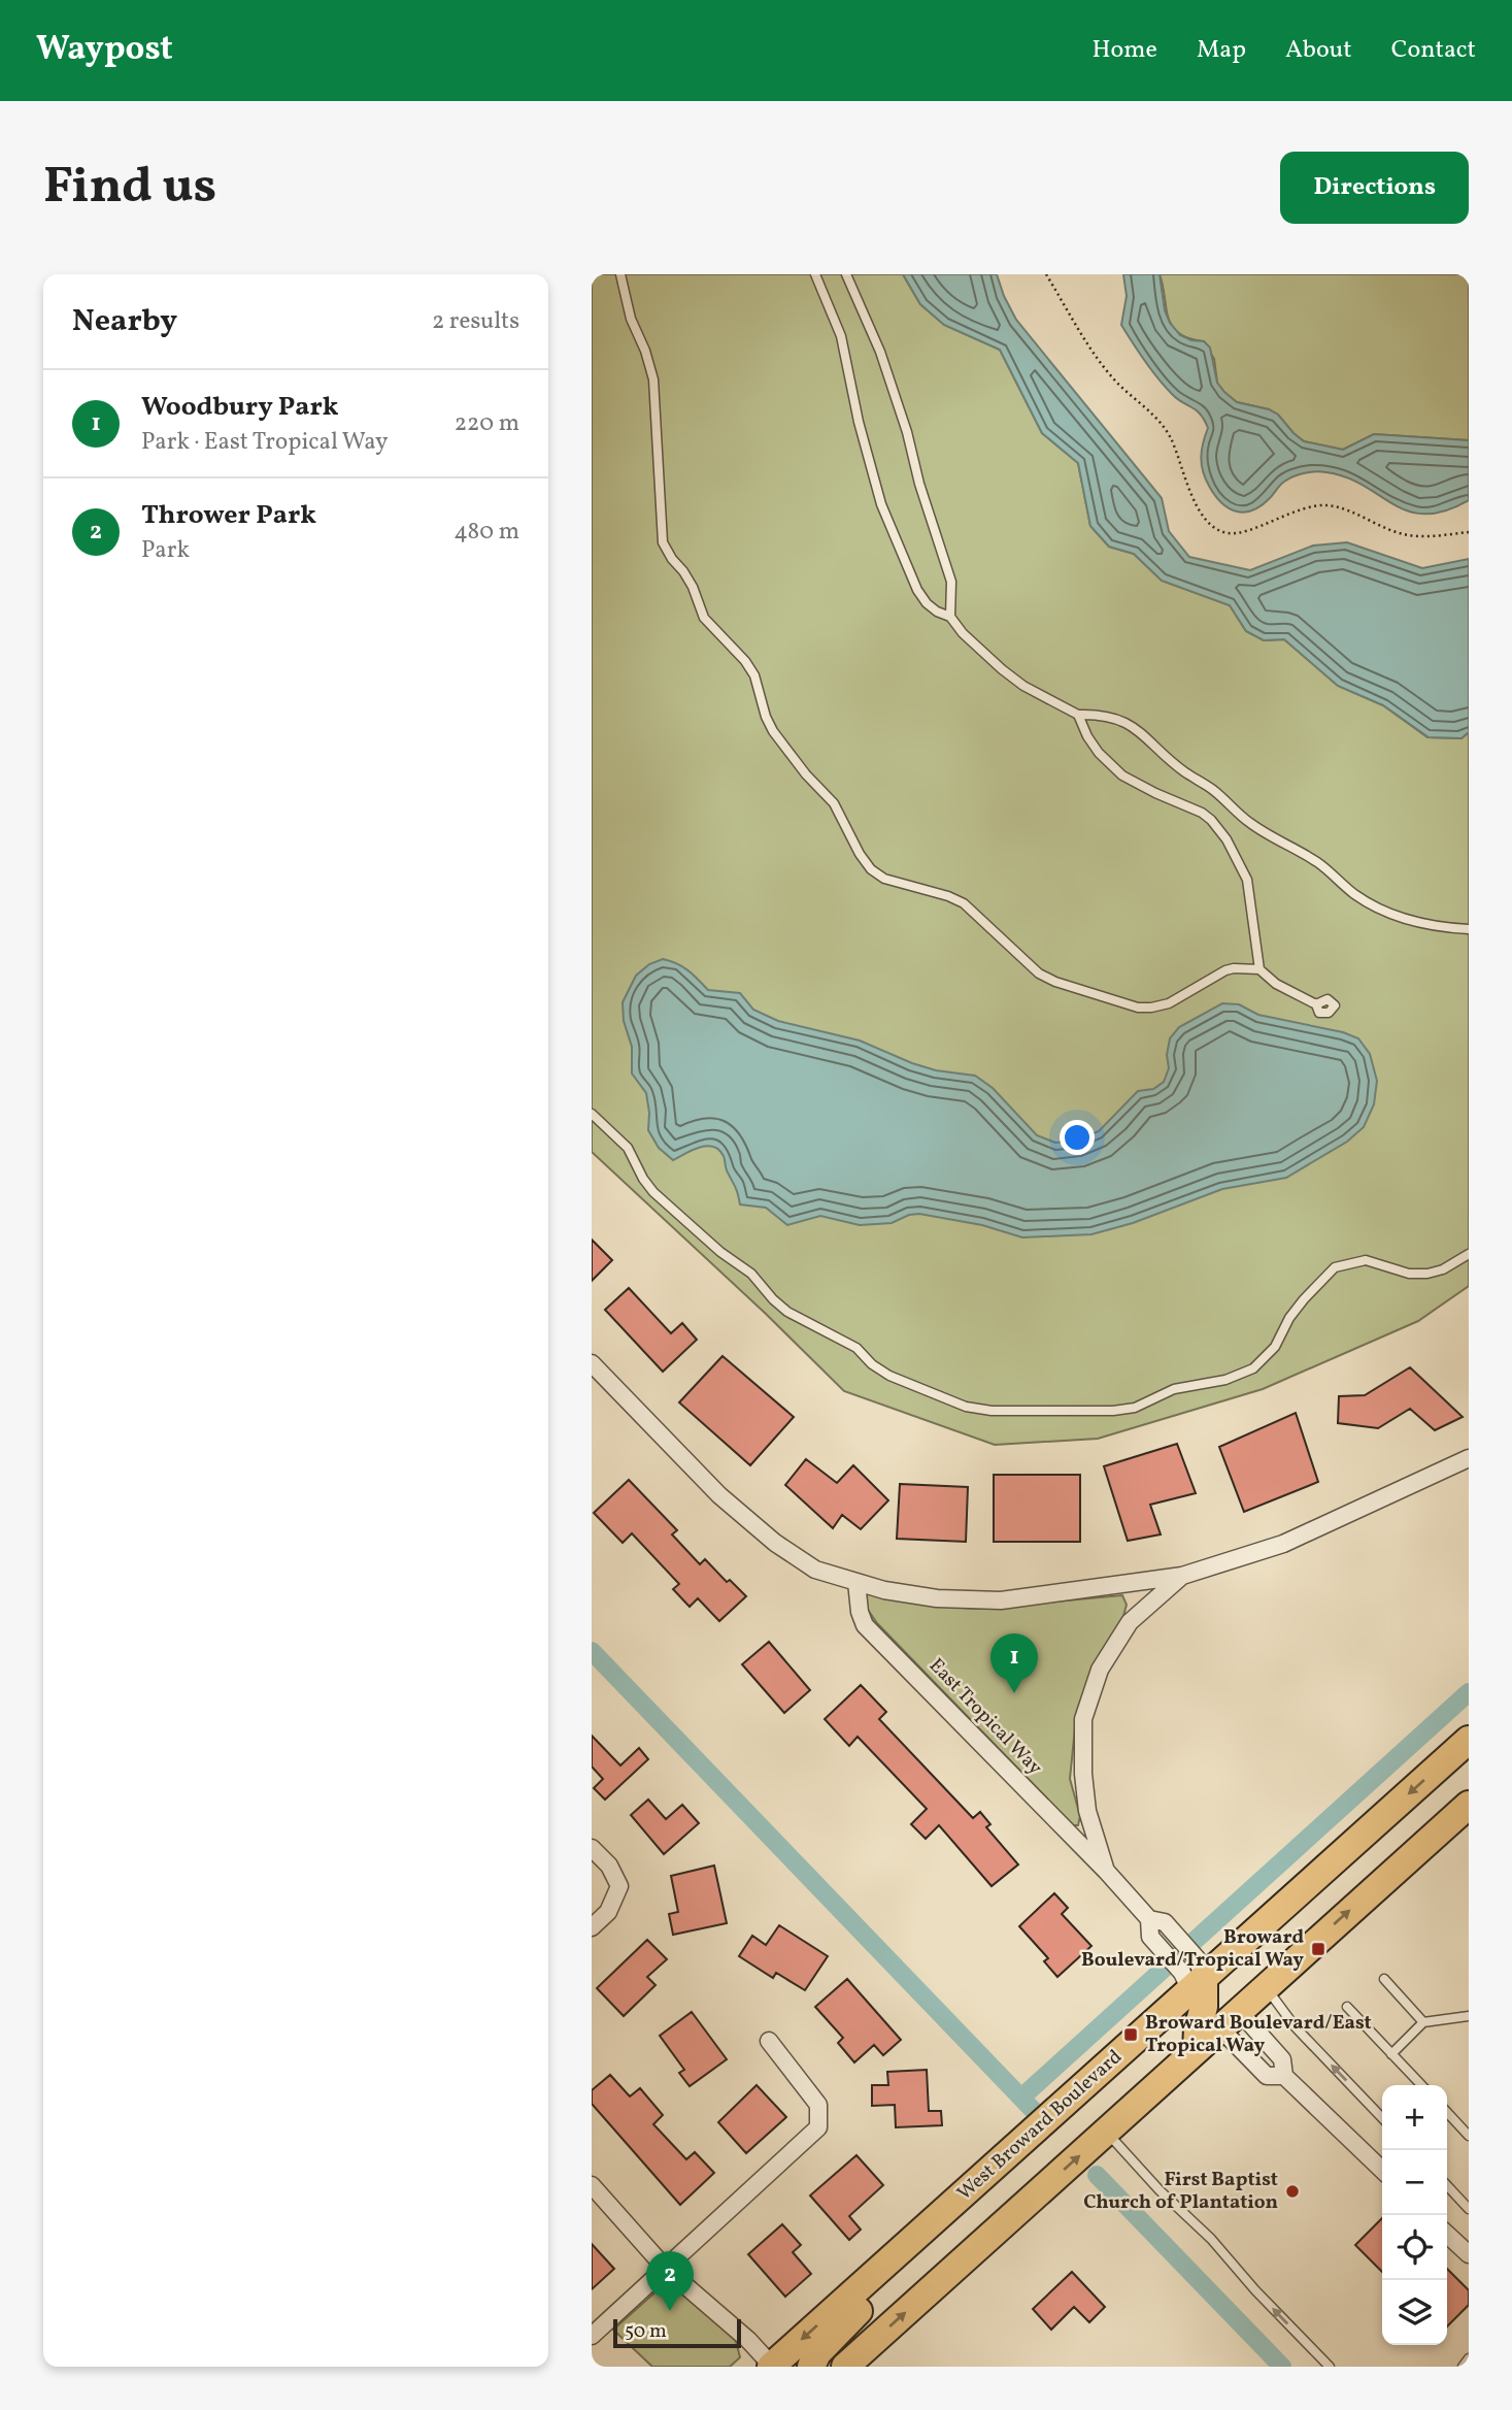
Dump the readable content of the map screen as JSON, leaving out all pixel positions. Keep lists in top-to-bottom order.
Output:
{
  "streets": {
    "main road": ["West Broward Boulevard"],
    "street": ["East Tropical Way"]
  },
  "crossings": [
    ["East Tropical Way", "West Broward Boulevard"]
  ],
  "places": {
    "transit": ["Broward Boulevard/Tropical Way", "Broward Boulevard/East Tropical Way"],
    "other": ["First Baptist Church of Plantation"]
  },
  "scale_bar": "50 m",
  "page": {
    "header": "Waypost",
    "nav": [
      "Home",
      "Map",
      "About",
      "Contact"
    ],
    "buttons": "Directions",
    "title": "Find us",
    "heading": ["Nearby", "2 results"],
    "list": [
      {
        "mark": "1",
        "name": "Woodbury Park",
        "note": "Park · East Tropical Way",
        "value": "220 m"
      },
      {
        "mark": "2",
        "name": "Thrower Park",
        "note": "Park",
        "value": "480 m"
      }
    ],
    "pins": ["1", "2"],
    "map_buttons": ["+", "−"],
    "scale": "50 m"
  }
}
